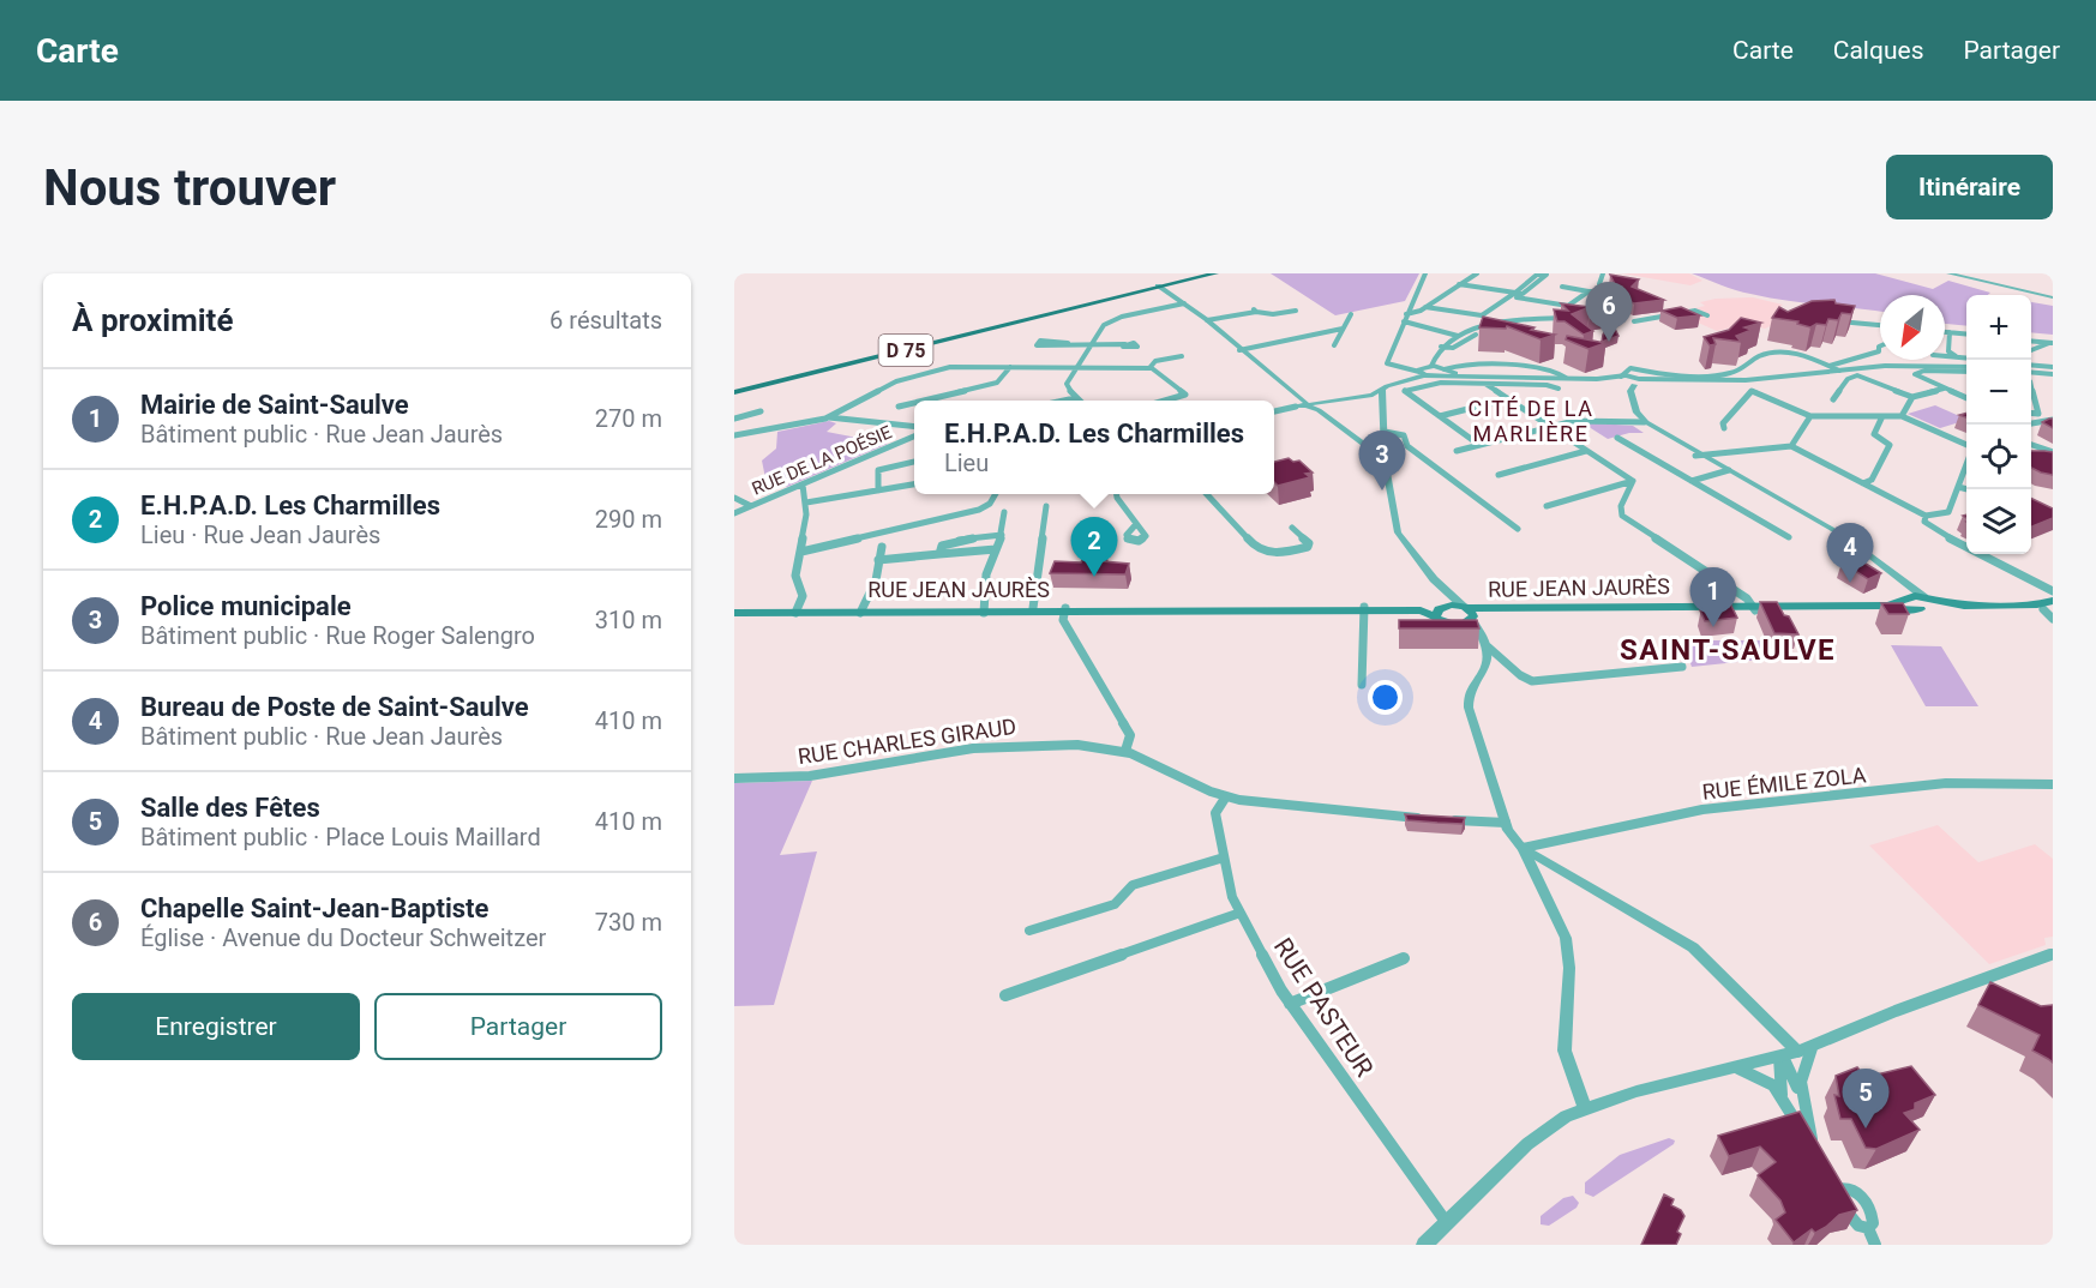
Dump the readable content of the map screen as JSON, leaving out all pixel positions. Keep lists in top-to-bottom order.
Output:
{
  "streets": {
    "main road": ["D 75", "RUE JEAN JAURÈS"],
    "street": [
      "RUE DE LA POÉSIE",
      "RUE CHARLES GIRAUD",
      "RUE ÉMILE ZOLA",
      "RUE PASTEUR"
    ]
  },
  "crossings": [
    ["RUE CHARLES GIRAUD", "RUE PASTEUR"]
  ],
  "districts": ["CITÉ DE LA MARLIÈRE", "SAINT-SAULVE"],
  "north": "bottom left",
  "page": {
    "header": "Carte",
    "nav": ["Carte", "Calques", "Partager"],
    "buttons": [
      "Itinéraire",
      ["Enregistrer", "Partager"]
    ],
    "title": "Nous trouver",
    "heading": ["À proximité", "6 résultats"],
    "pins": [
      "6",
      "3",
      "2",
      "4",
      "1",
      "5"
    ],
    "map_buttons": ["+", "−"],
    "list": [
      {
        "mark": "1",
        "name": "Mairie de Saint-Saulve",
        "note": "Bâtiment public · Rue Jean Jaurès",
        "value": "270 m"
      },
      {
        "mark": "2",
        "name": "E.H.P.A.D. Les Charmilles",
        "note": "Lieu · Rue Jean Jaurès",
        "value": "290 m"
      },
      {
        "mark": "3",
        "name": "Police municipale",
        "note": "Bâtiment public · Rue Roger Salengro",
        "value": "310 m"
      },
      {
        "mark": "4",
        "name": "Bureau de Poste de Saint-Saulve",
        "note": "Bâtiment public · Rue Jean Jaurès",
        "value": "410 m"
      },
      {
        "mark": "5",
        "name": "Salle des Fêtes",
        "note": "Bâtiment public · Place Louis Maillard",
        "value": "410 m"
      },
      {
        "mark": "6",
        "name": "Chapelle Saint-Jean-Baptiste",
        "note": "Église · Avenue du Docteur Schweitzer",
        "value": "730 m"
      }
    ],
    "popup": ["E.H.P.A.D. Les Charmilles", "Lieu"]
  }
}
